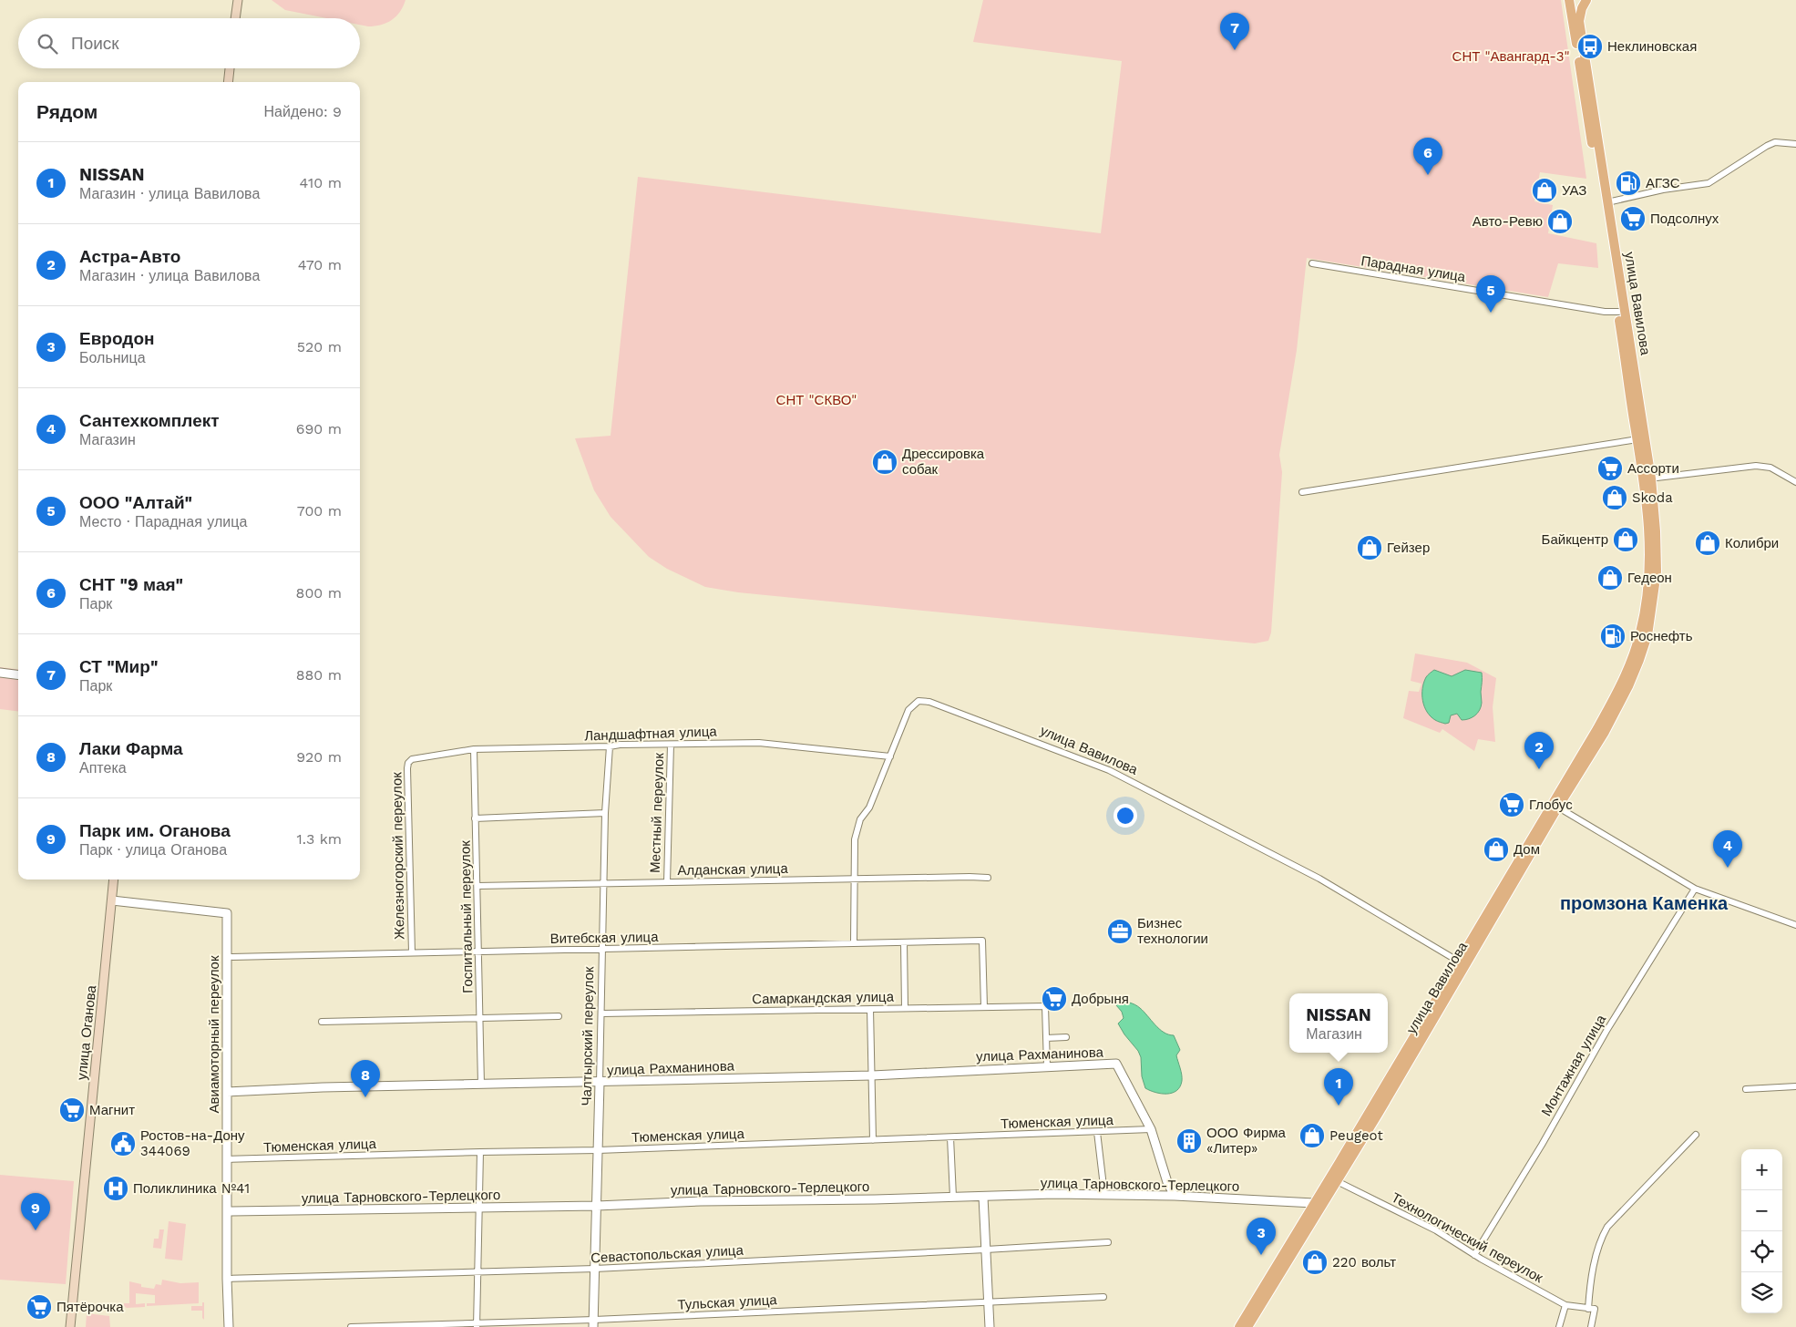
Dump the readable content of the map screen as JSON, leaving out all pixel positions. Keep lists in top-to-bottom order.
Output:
{
  "streets": {
    "main road": ["улица Вавилова", "улица Оганова"],
    "street": [
      "Парадная улица",
      "Ландшафтная улица",
      "Местный переулок",
      "Железногорский переулок",
      "Алданская улица",
      "Госпитальный переулок",
      "Витебская улица",
      "Самаркандская улица",
      "Авиамоторный переулок",
      "Чалтырский переулок",
      "улица Рахманинова",
      "Монтажная улица",
      "Тюменская улица",
      "улица Тарновского-Терлецкого",
      "Технологический переулок",
      "Севастопольская улица",
      "Тульская улица"
    ]
  },
  "crossings": [
    ["Парадная улица", "улица Вавилова"],
    ["улица Вавилова", "Ландшафтная улица"],
    ["улица Вавилова", "Алданская улица"],
    ["улица Вавилова", "Витебская улица"],
    ["улица Вавилова", "улица Тарновского-Терлецкого"],
    ["улица Вавилова", "Технологический переулок"],
    ["Ландшафтная улица", "Местный переулок"],
    ["Ландшафтная улица", "Железногорский переулок"],
    ["Ландшафтная улица", "Госпитальный переулок"],
    ["Ландшафтная улица", "Чалтырский переулок"],
    ["Местный переулок", "Алданская улица"],
    ["Железногорский переулок", "Витебская улица"],
    ["Алданская улица", "Госпитальный переулок"],
    ["Алданская улица", "Чалтырский переулок"],
    ["Госпитальный переулок", "Витебская улица"],
    ["Госпитальный переулок", "улица Рахманинова"],
    ["Витебская улица", "Самаркандская улица"],
    ["Витебская улица", "Авиамоторный переулок"],
    ["Витебская улица", "Чалтырский переулок"],
    ["Самаркандская улица", "Чалтырский переулок"],
    ["улица Оганова", "Авиамоторный переулок"],
    ["Авиамоторный переулок", "улица Рахманинова"],
    ["Авиамоторный переулок", "Тюменская улица"],
    ["Авиамоторный переулок", "улица Тарновского-Терлецкого"],
    ["Авиамоторный переулок", "Севастопольская улица"],
    ["Чалтырский переулок", "улица Рахманинова"],
    ["Чалтырский переулок", "Тюменская улица"],
    ["Чалтырский переулок", "улица Тарновского-Терлецкого"],
    ["Чалтырский переулок", "Севастопольская улица"],
    ["Чалтырский переулок", "Тульская улица"],
    ["улица Рахманинова", "Тюменская улица"],
    ["Монтажная улица", "Технологический переулок"]
  ],
  "districts": ["промзона Каменка"],
  "parks": ["СНТ \"Авангард-3\"", "СНТ \"СКВО\""],
  "places": {
    "bus stop": ["Неклиновская"],
    "fuel station": ["АГЗС", "Роснефть"],
    "shop": [
      "УАЗ",
      "Авто-Ревю",
      "Дрессировка собак",
      "Skoda",
      "Байкцентр",
      "Колибри",
      "Гейзер",
      "Гедеон",
      "Дом",
      "Peugeot",
      "220 вольт"
    ],
    "supermarket": [
      "Подсолнух",
      "Ассорти",
      "Глобус",
      "Добрыня",
      "Магнит",
      "Пятёрочка"
    ],
    "office": ["Бизнес технологии"],
    "building": ["ООО Фирма «Литер»"],
    "public building": ["Ростов-на-Дону 344069"],
    "hospital": ["Поликлиника №41"]
  },
  "page": {
    "pins": [
      "7",
      "6",
      "5",
      "2",
      "4",
      "8",
      "1",
      "9",
      "3"
    ],
    "search": "Поиск",
    "heading": ["Рядом", "Найдено: 9"],
    "list": [
      {
        "mark": "1",
        "name": "NISSAN",
        "note": "Магазин · улица Вавилова",
        "value": "410 m"
      },
      {
        "mark": "2",
        "name": "Астра-Авто",
        "note": "Магазин · улица Вавилова",
        "value": "470 m"
      },
      {
        "mark": "3",
        "name": "Евродон",
        "note": "Больница",
        "value": "520 m"
      },
      {
        "mark": "4",
        "name": "Сантехкомплект",
        "note": "Магазин",
        "value": "690 m"
      },
      {
        "mark": "5",
        "name": "ООО \"Алтай\"",
        "note": "Место · Парадная улица",
        "value": "700 m"
      },
      {
        "mark": "6",
        "name": "СНТ \"9 мая\"",
        "note": "Парк",
        "value": "800 m"
      },
      {
        "mark": "7",
        "name": "СТ \"Мир\"",
        "note": "Парк",
        "value": "880 m"
      },
      {
        "mark": "8",
        "name": "Лаки Фарма",
        "note": "Аптека",
        "value": "920 m"
      },
      {
        "mark": "9",
        "name": "Парк им. Оганова",
        "note": "Парк · улица Оганова",
        "value": "1.3 km"
      }
    ],
    "popup": ["NISSAN", "Магазин"],
    "map_buttons": ["+", "−"]
  }
}
